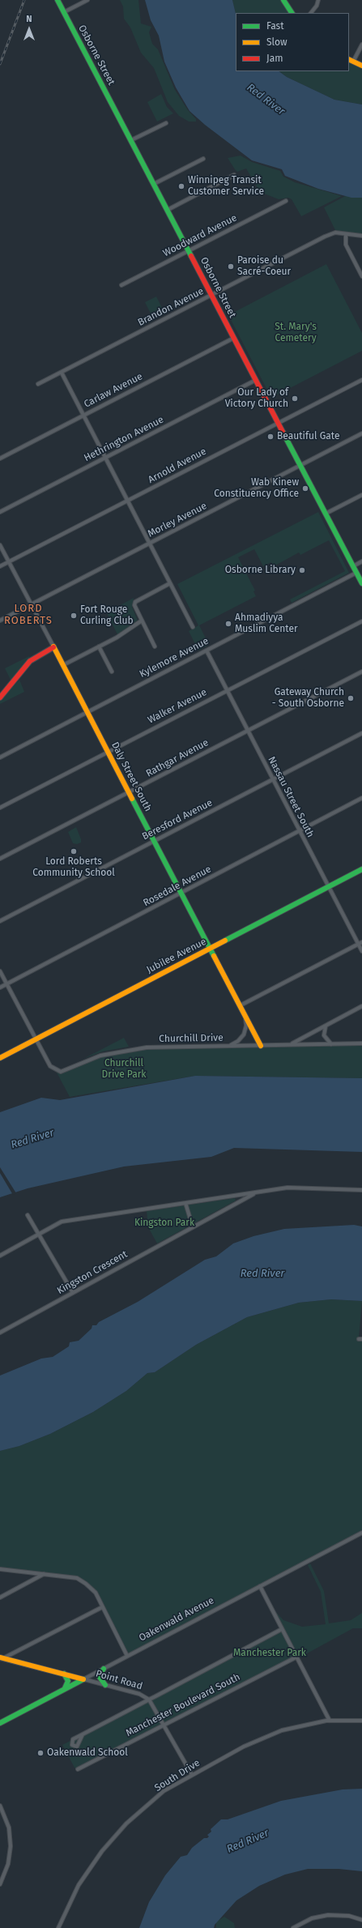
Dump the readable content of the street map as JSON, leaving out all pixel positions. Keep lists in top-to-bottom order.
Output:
{
  "streets": {
    "main road": [
      "Osborne Street",
      "Daly Street South",
      "Jubilee Avenue",
      "Oakenwald Avenue",
      "Point Road"
    ],
    "street": [
      "Woodward Avenue",
      "Brandon Avenue",
      "Carlaw Avenue",
      "Hethrington Avenue",
      "Arnold Avenue",
      "Morley Avenue",
      "Kylemore Avenue",
      "Walker Avenue",
      "Rathgar Avenue",
      "Nassau Street South",
      "Beresford Avenue",
      "Rosedale Avenue",
      "Churchill Drive",
      "Kingston Crescent",
      "Manchester Boulevard South",
      "South Drive"
    ]
  },
  "crossings": [
    ["Osborne Street", "Woodward Avenue"],
    ["Osborne Street", "Brandon Avenue"],
    ["Osborne Street", "Carlaw Avenue"],
    ["Osborne Street", "Hethrington Avenue"],
    ["Osborne Street", "Arnold Avenue"],
    ["Osborne Street", "Morley Avenue"],
    ["Osborne Street", "Kylemore Avenue"],
    ["Arnold Avenue", "Daly Street South"],
    ["Morley Avenue", "Daly Street South"],
    ["Kylemore Avenue", "Daly Street South"],
    ["Kylemore Avenue", "Nassau Street South"],
    ["Walker Avenue", "Daly Street South"],
    ["Walker Avenue", "Nassau Street South"],
    ["Rathgar Avenue", "Daly Street South"],
    ["Rathgar Avenue", "Nassau Street South"],
    ["Daly Street South", "Beresford Avenue"],
    ["Daly Street South", "Rosedale Avenue"],
    ["Daly Street South", "Jubilee Avenue"],
    ["Daly Street South", "Churchill Drive"],
    ["Nassau Street South", "Beresford Avenue"],
    ["Nassau Street South", "Rosedale Avenue"],
    ["Nassau Street South", "Jubilee Avenue"],
    ["Jubilee Avenue", "Churchill Drive"],
    ["Oakenwald Avenue", "Point Road"],
    ["Point Road", "Manchester Boulevard South"],
    ["Point Road", "South Drive"]
  ],
  "districts": ["LORD ROBERTS"],
  "water": ["Red River"],
  "parks": [
    "St. Mary's Cemetery",
    "Churchill Drive Park",
    "Kingston Park",
    "Manchester Park"
  ],
  "places": [
    "Winnipeg Transit Customer Service",
    "Paroise du Sacré-Coeur",
    "Our Lady of Victory Church",
    "Beautiful Gate",
    "Wab Kinew Constituency Office",
    "Osborne Library",
    "Fort Rouge Curling Club",
    "Ahmadiyya Muslim Center",
    "Gateway Church - South Osborne",
    "Lord Roberts Community School",
    "Oakenwald School"
  ],
  "legend": ["Fast", "Slow", "Jam"],
  "north": "top"
}
